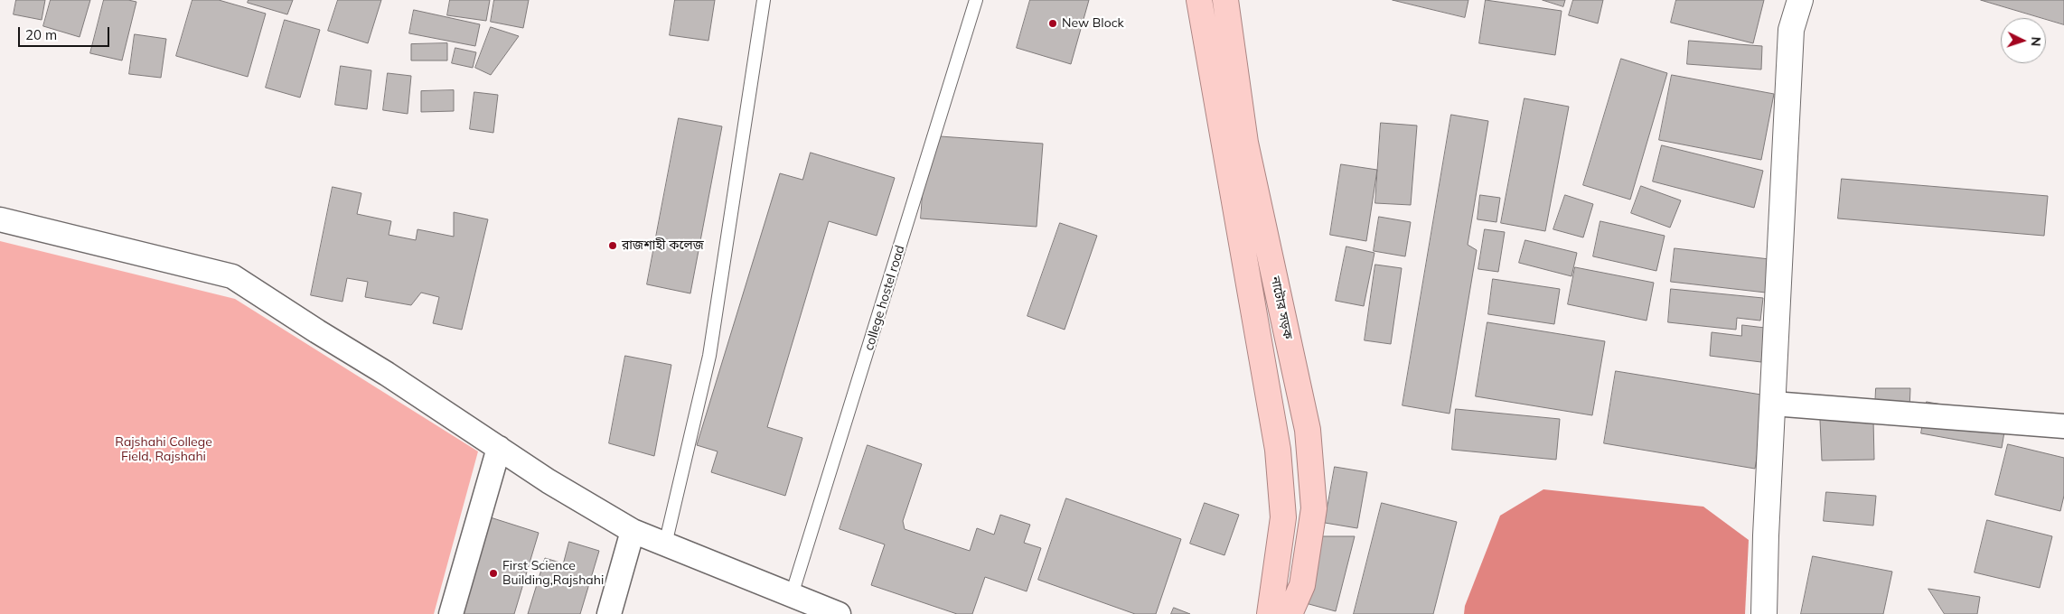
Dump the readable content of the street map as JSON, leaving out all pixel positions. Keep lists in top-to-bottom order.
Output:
{
  "streets": {
    "highway": ["নাটোর সড়ক"],
    "lane": ["college hostel road"]
  },
  "parks": ["Rajshahi College Field, Rajshahi"],
  "places": ["New Block", "রাজশাহী কলেজ", "First Science Building,Rajshahi"],
  "scale_bar": "20 m",
  "north": "right"
}
